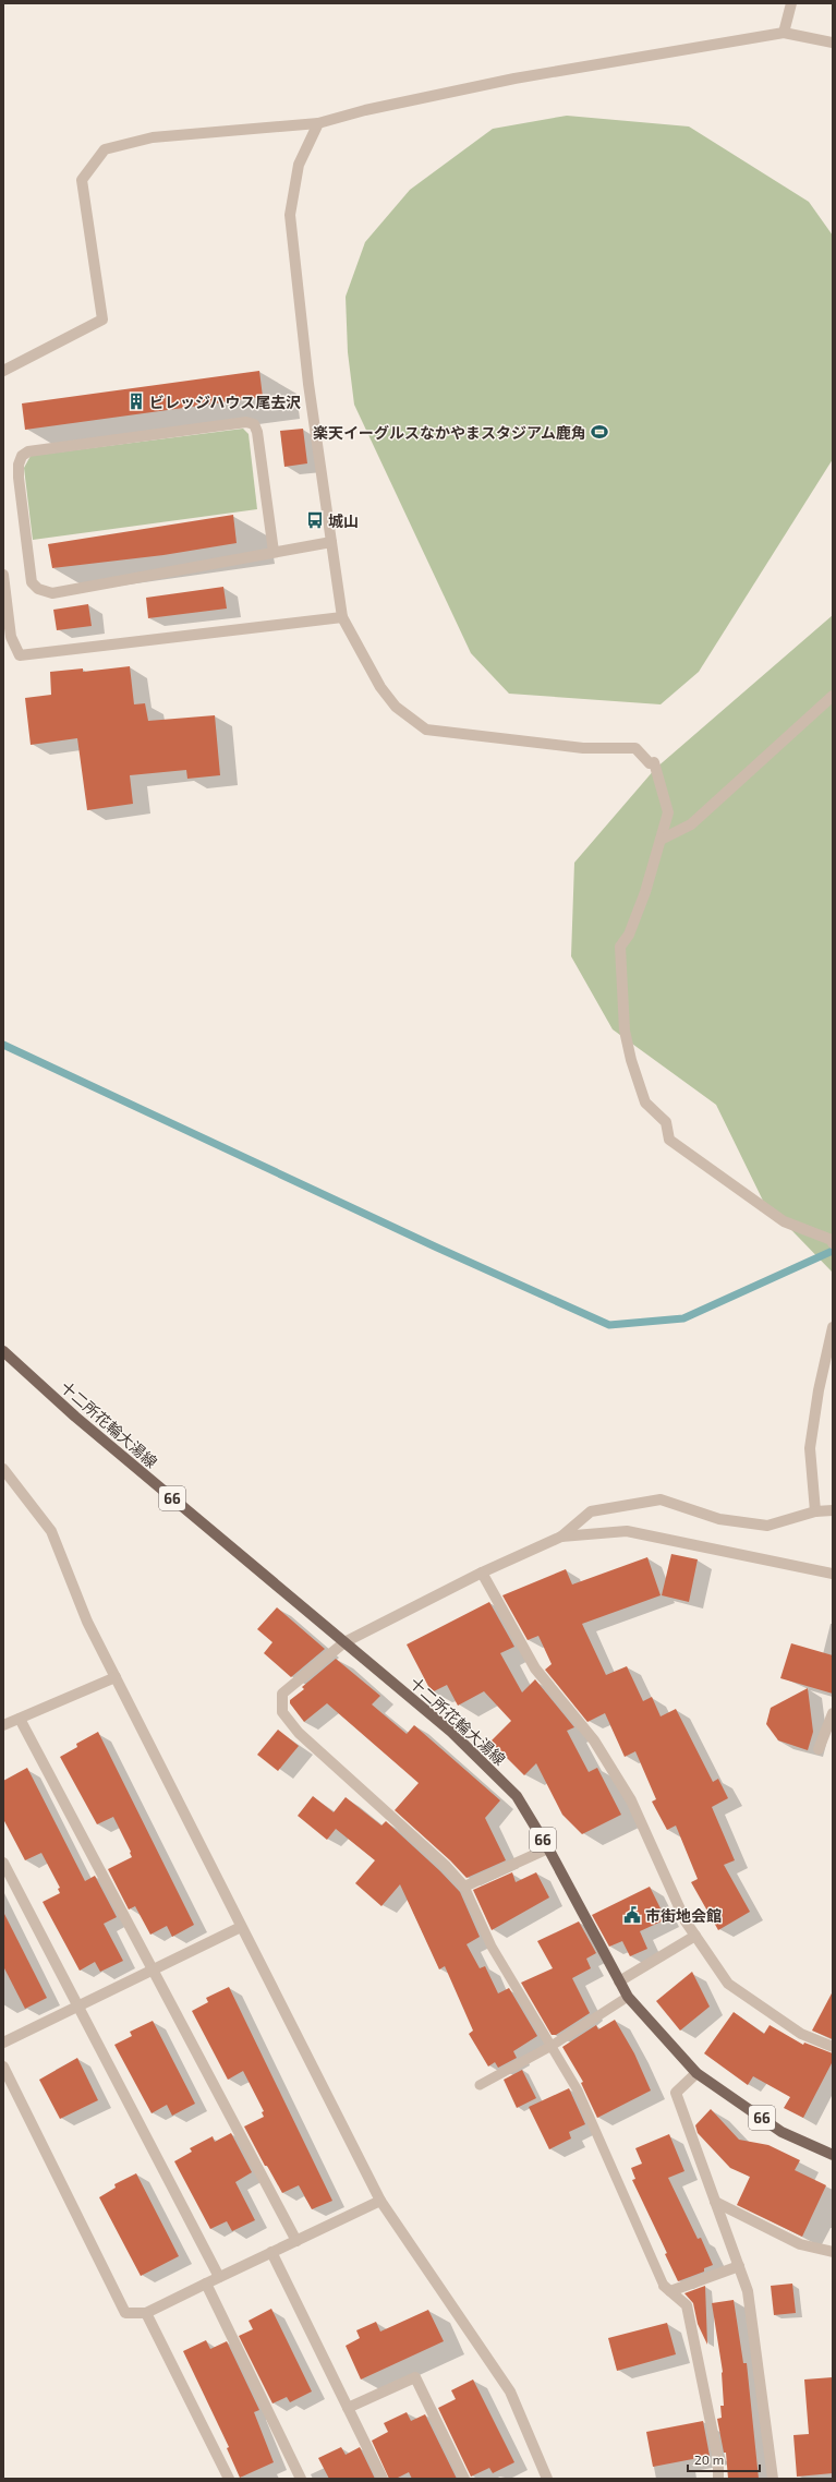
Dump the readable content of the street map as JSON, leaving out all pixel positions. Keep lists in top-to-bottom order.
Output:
{
  "streets": {
    "main road": ["十二所花輪大湯線", "66"]
  },
  "places": {
    "building": ["ビレッジハウス尾去沢"],
    "sports": ["楽天イーグルスなかやまスタジアム鹿角"],
    "bus stop": ["城山"],
    "public building": ["市街地会館"]
  },
  "scale_bar": "20 m"
}
